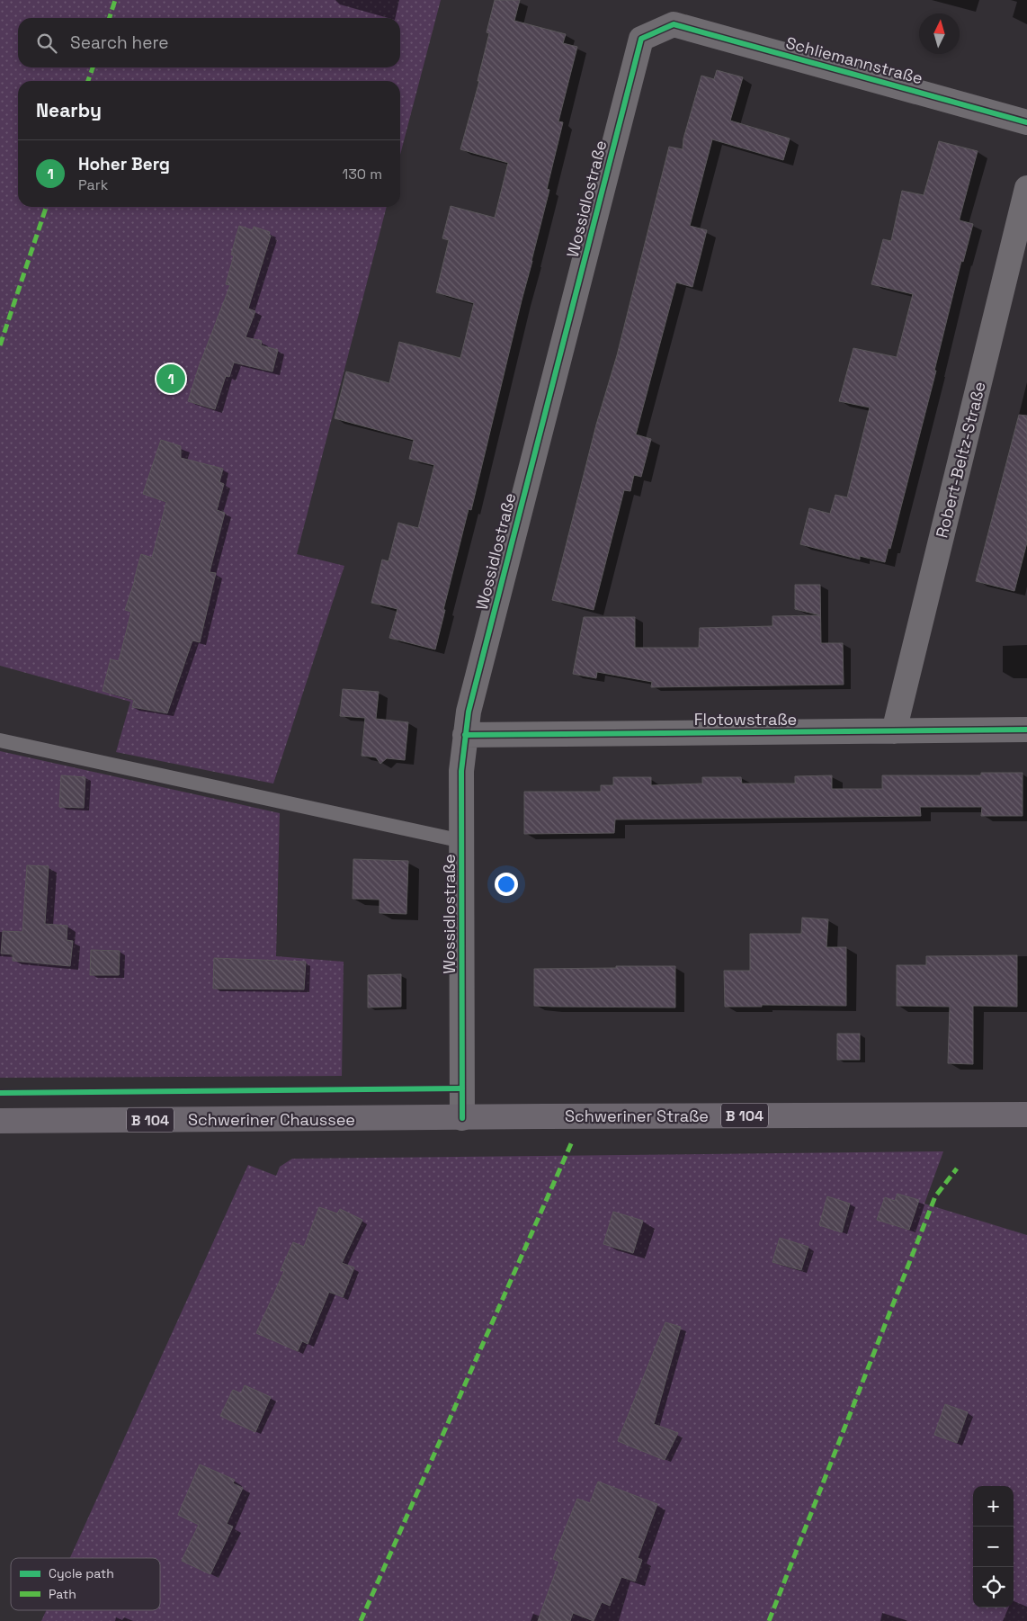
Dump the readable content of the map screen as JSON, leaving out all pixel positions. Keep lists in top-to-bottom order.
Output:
{
  "streets": {
    "main road": ["Schweriner Straße", "B 104", "Schweriner Chaussee"],
    "street": [
      "Schliemannstraße",
      "Wossidlostraße",
      "Robert-Beltz-Straße",
      "Flotowstraße"
    ]
  },
  "crossings": [
    ["Schliemannstraße", "Wossidlostraße"],
    ["Wossidlostraße", "Flotowstraße"],
    ["Wossidlostraße", "Schweriner Straße"],
    ["Wossidlostraße", "Schweriner Chaussee"],
    ["Robert-Beltz-Straße", "Flotowstraße"],
    ["Schweriner Straße", "Schweriner Chaussee"]
  ],
  "legend": ["Cycle path", "Path"],
  "north": "top",
  "page": {
    "search": "Search here",
    "heading": "Nearby",
    "list": [
      {
        "mark": "1",
        "name": "Hoher Berg",
        "note": "Park",
        "value": "130 m"
      }
    ],
    "pins": "1",
    "map_buttons": ["+", "−"]
  }
}
